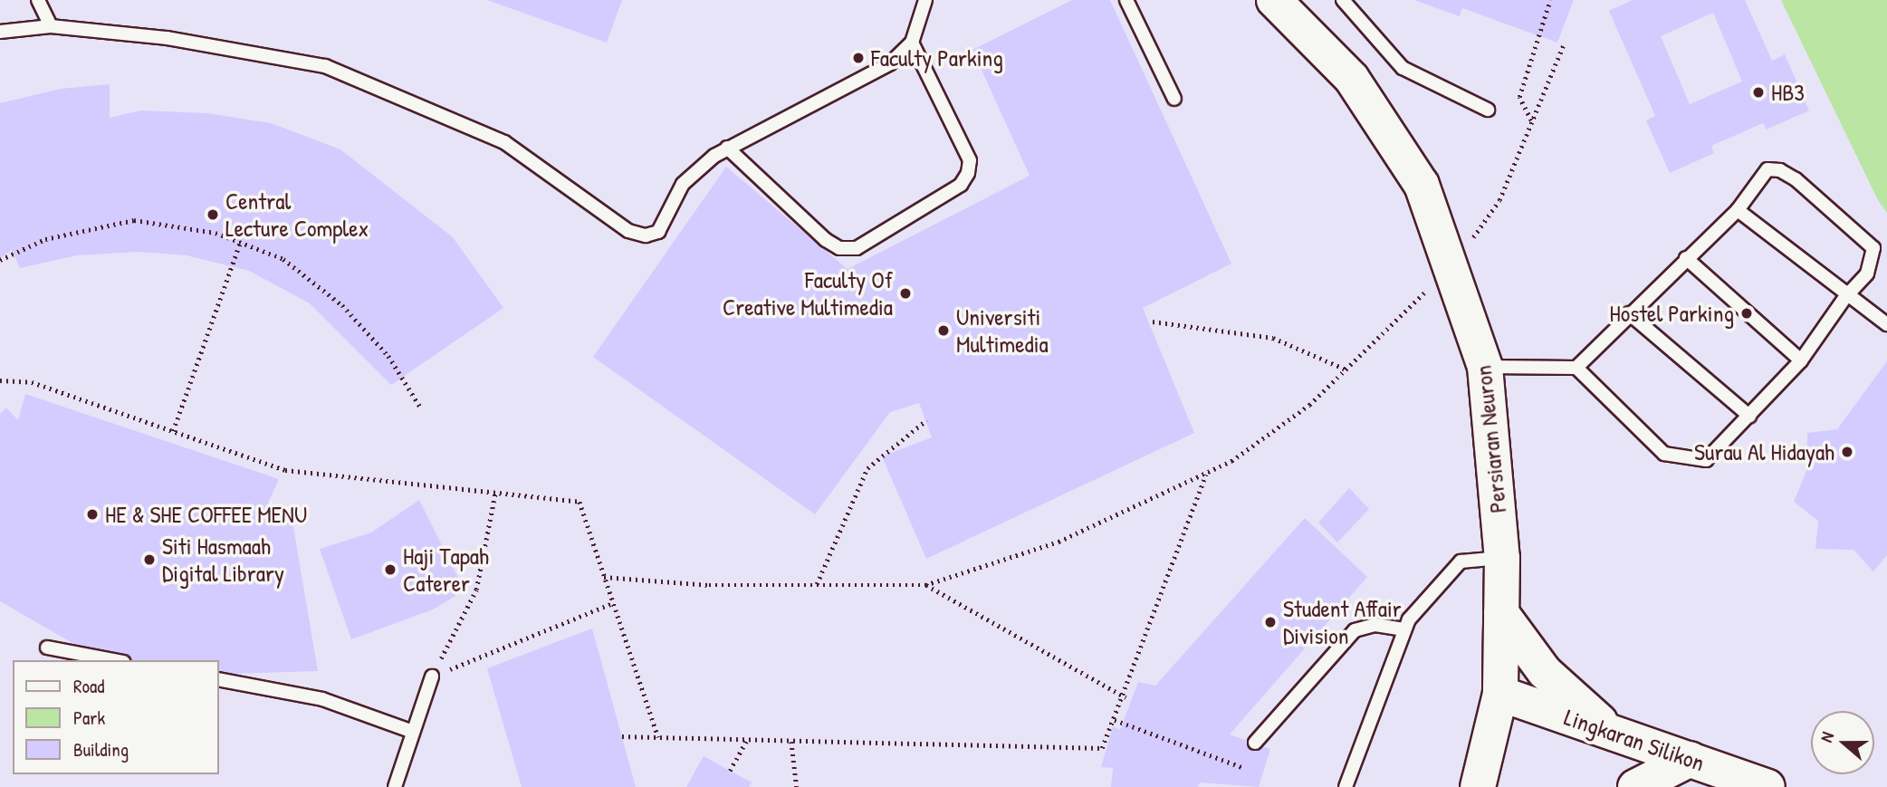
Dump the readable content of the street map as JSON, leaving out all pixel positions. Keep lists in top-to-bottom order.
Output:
{
  "streets": {
    "street": ["Persiaran Neuron", "Lingkaran Silikon"]
  },
  "crossings": [
    ["Persiaran Neuron", "Lingkaran Silikon"]
  ],
  "places": [
    "Faculty Parking",
    "HB3",
    "Central Lecture Complex",
    "Faculty Of Creative Multimedia",
    "Hostel Parking",
    "Universiti Multimedia",
    "Surau Al Hidayah",
    "HE & SHE COFFEE MENU",
    "Siti Hasmaah Digital Library",
    "Haji Tapah Caterer",
    "Student Affair Division"
  ],
  "legend": ["Road", "Park", "Building"],
  "north": "left"
}
